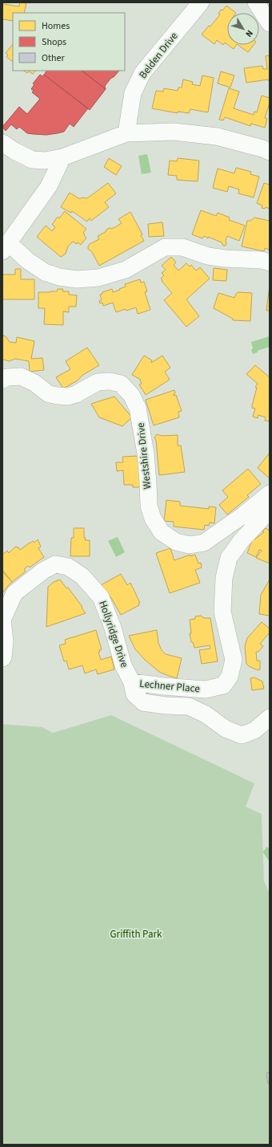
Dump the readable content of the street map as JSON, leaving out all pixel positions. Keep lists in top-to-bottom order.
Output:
{
  "streets": {
    "street": [
      "Belden Drive",
      "Westshire Drive",
      "Hollyridge Drive",
      "Lechner Place"
    ]
  },
  "crossings": [
    ["Hollyridge Drive", "Lechner Place"]
  ],
  "parks": ["Griffith Park"],
  "legend": ["Homes", "Shops", "Other"],
  "north": "bottom right"
}
